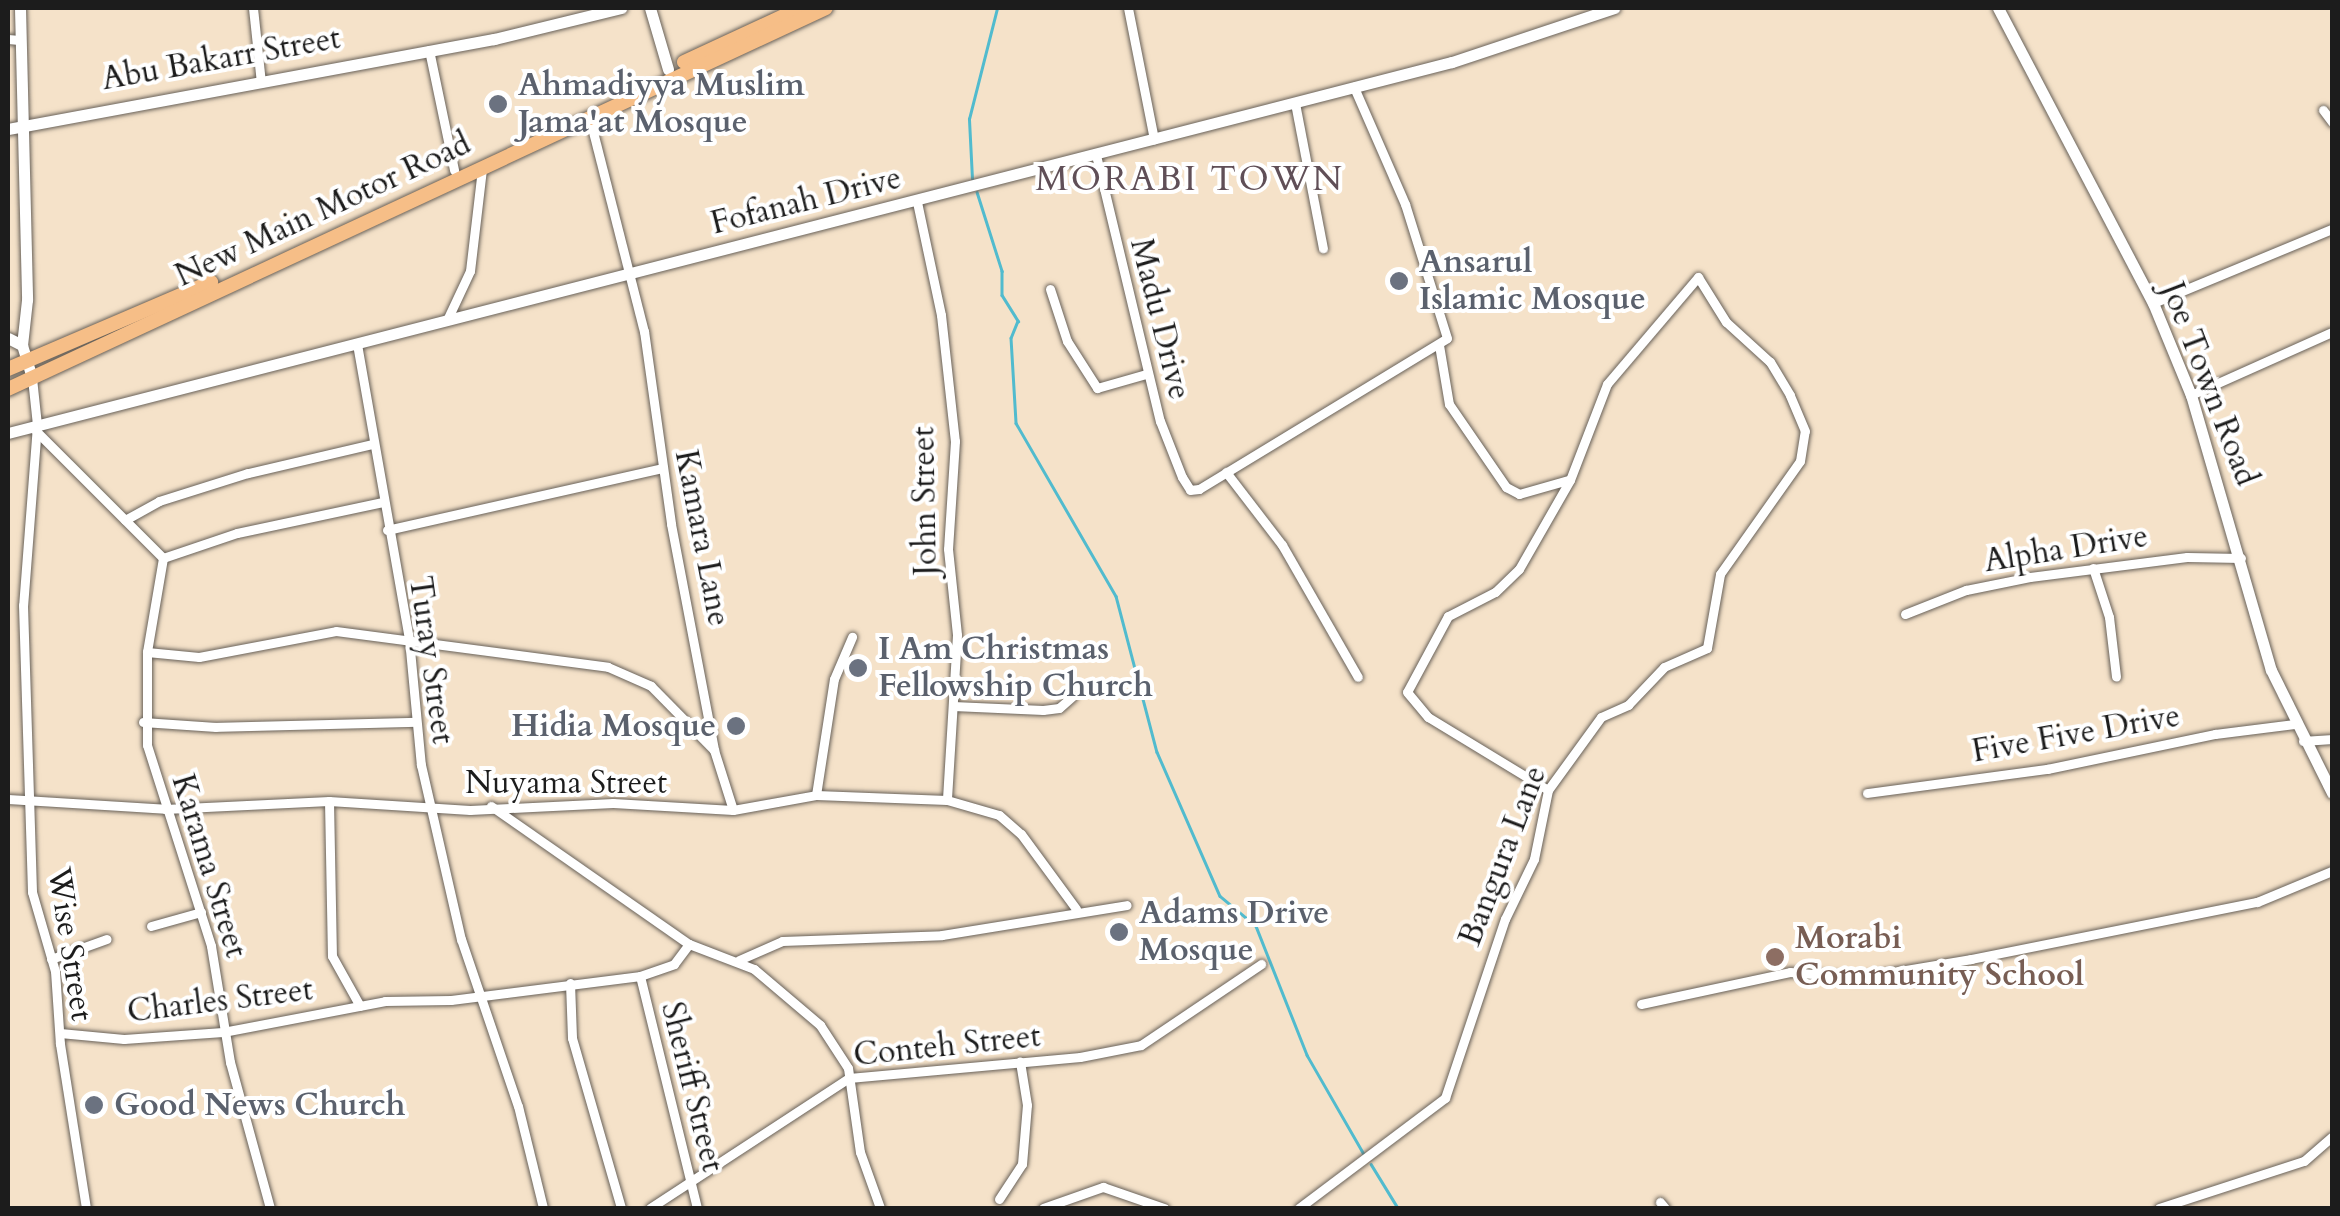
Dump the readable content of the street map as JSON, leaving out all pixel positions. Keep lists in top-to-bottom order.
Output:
{
  "streets": {
    "highway": ["New Main Motor Road"],
    "street": [
      "Abu Bakarr Street",
      "Fofanah Drive",
      "Madu Drive",
      "Joe Town Road",
      "John Street",
      "Kamara Lane",
      "Alpha Drive",
      "Turay Street",
      "Five Five Drive",
      "Nuyama Street",
      "Bangura Lane",
      "Karama Street",
      "Wise Street",
      "Charles Street",
      "Conteh Street",
      "Sheriff Street"
    ]
  },
  "crossings": [
    ["Fofanah Drive", "Madu Drive"],
    ["Fofanah Drive", "John Street"],
    ["Fofanah Drive", "Kamara Lane"],
    ["Fofanah Drive", "Turay Street"],
    ["Fofanah Drive", "Wise Street"],
    ["New Main Motor Road", "Kamara Lane"],
    ["New Main Motor Road", "Wise Street"],
    ["Joe Town Road", "Alpha Drive"],
    ["Joe Town Road", "Five Five Drive"],
    ["John Street", "Nuyama Street"],
    ["Kamara Lane", "Nuyama Street"],
    ["Turay Street", "Nuyama Street"],
    ["Turay Street", "Charles Street"],
    ["Nuyama Street", "Karama Street"],
    ["Nuyama Street", "Wise Street"],
    ["Karama Street", "Charles Street"],
    ["Wise Street", "Charles Street"],
    ["Charles Street", "Sheriff Street"],
    ["Conteh Street", "Sheriff Street"]
  ],
  "districts": ["MORABI TOWN"],
  "places": [
    "Ahmadiyya Muslim Jama'at Mosque",
    "Ansarul Islamic Mosque",
    "I Am Christmas Fellowship Church",
    "Hidia Mosque",
    "Adams Drive Mosque",
    "Morabi Community School",
    "Good News Church"
  ]
}
